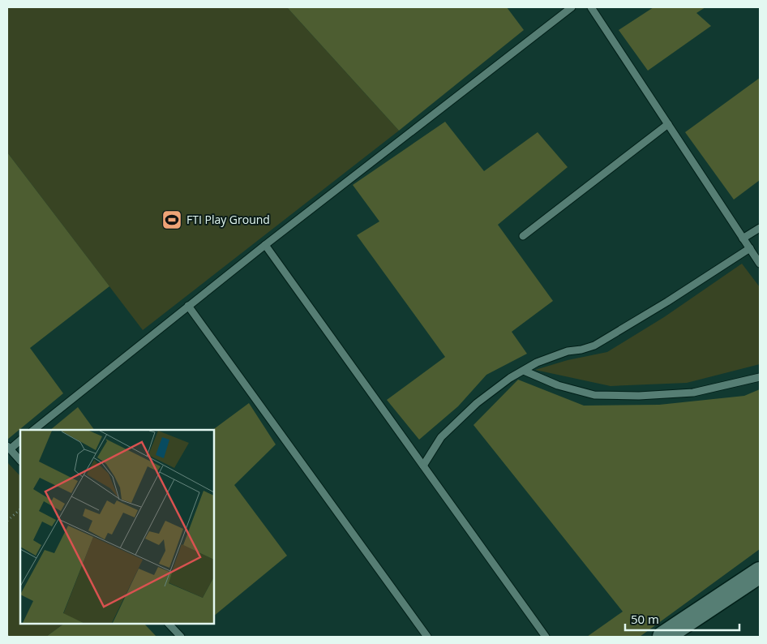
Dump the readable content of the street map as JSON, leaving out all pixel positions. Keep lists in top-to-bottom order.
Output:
{
  "places": {
    "sports": ["FTI Play Ground"]
  },
  "scale_bar": "50 m"
}
